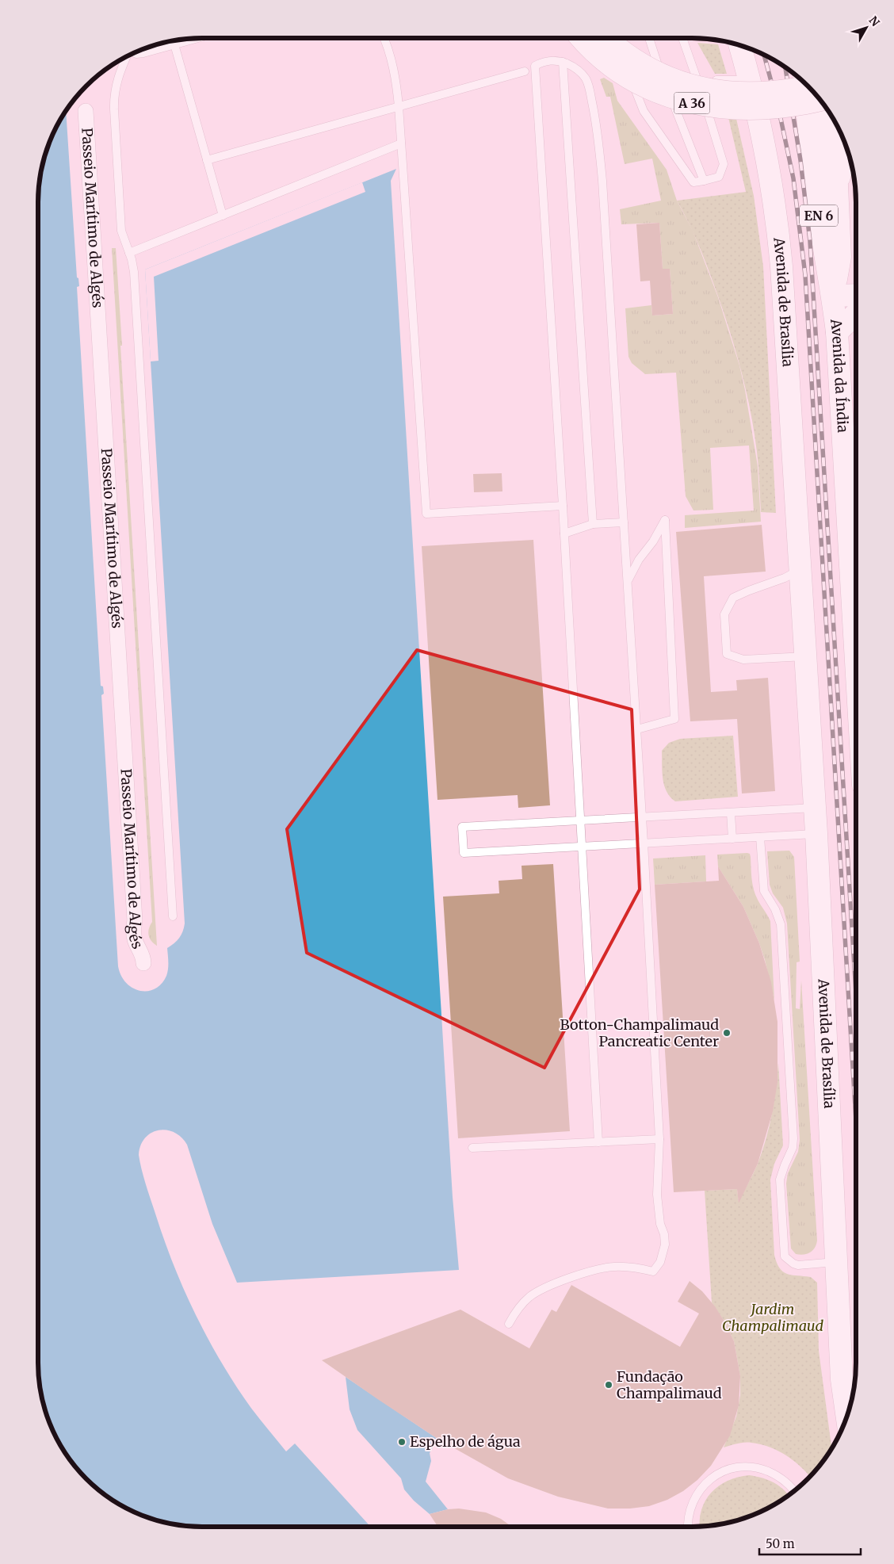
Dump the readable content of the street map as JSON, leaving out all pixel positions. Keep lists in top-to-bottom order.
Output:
{
  "streets": {
    "main road": [
      "A 36",
      "EN 6",
      "Avenida de Brasília",
      "Avenida da Índia"
    ],
    "street": ["Passeio Marítimo de Algés"]
  },
  "crossings": [
    ["A 36", "EN 6"],
    ["A 36", "Avenida da Índia"],
    ["EN 6", "Avenida da Índia"]
  ],
  "parks": ["Jardim Champalimaud"],
  "places": ["Botton-Champalimaud Pancreatic Center", "Fundação Champalimaud", "Espelho de água"],
  "scale_bar": "50 m",
  "north": "top right"
}
